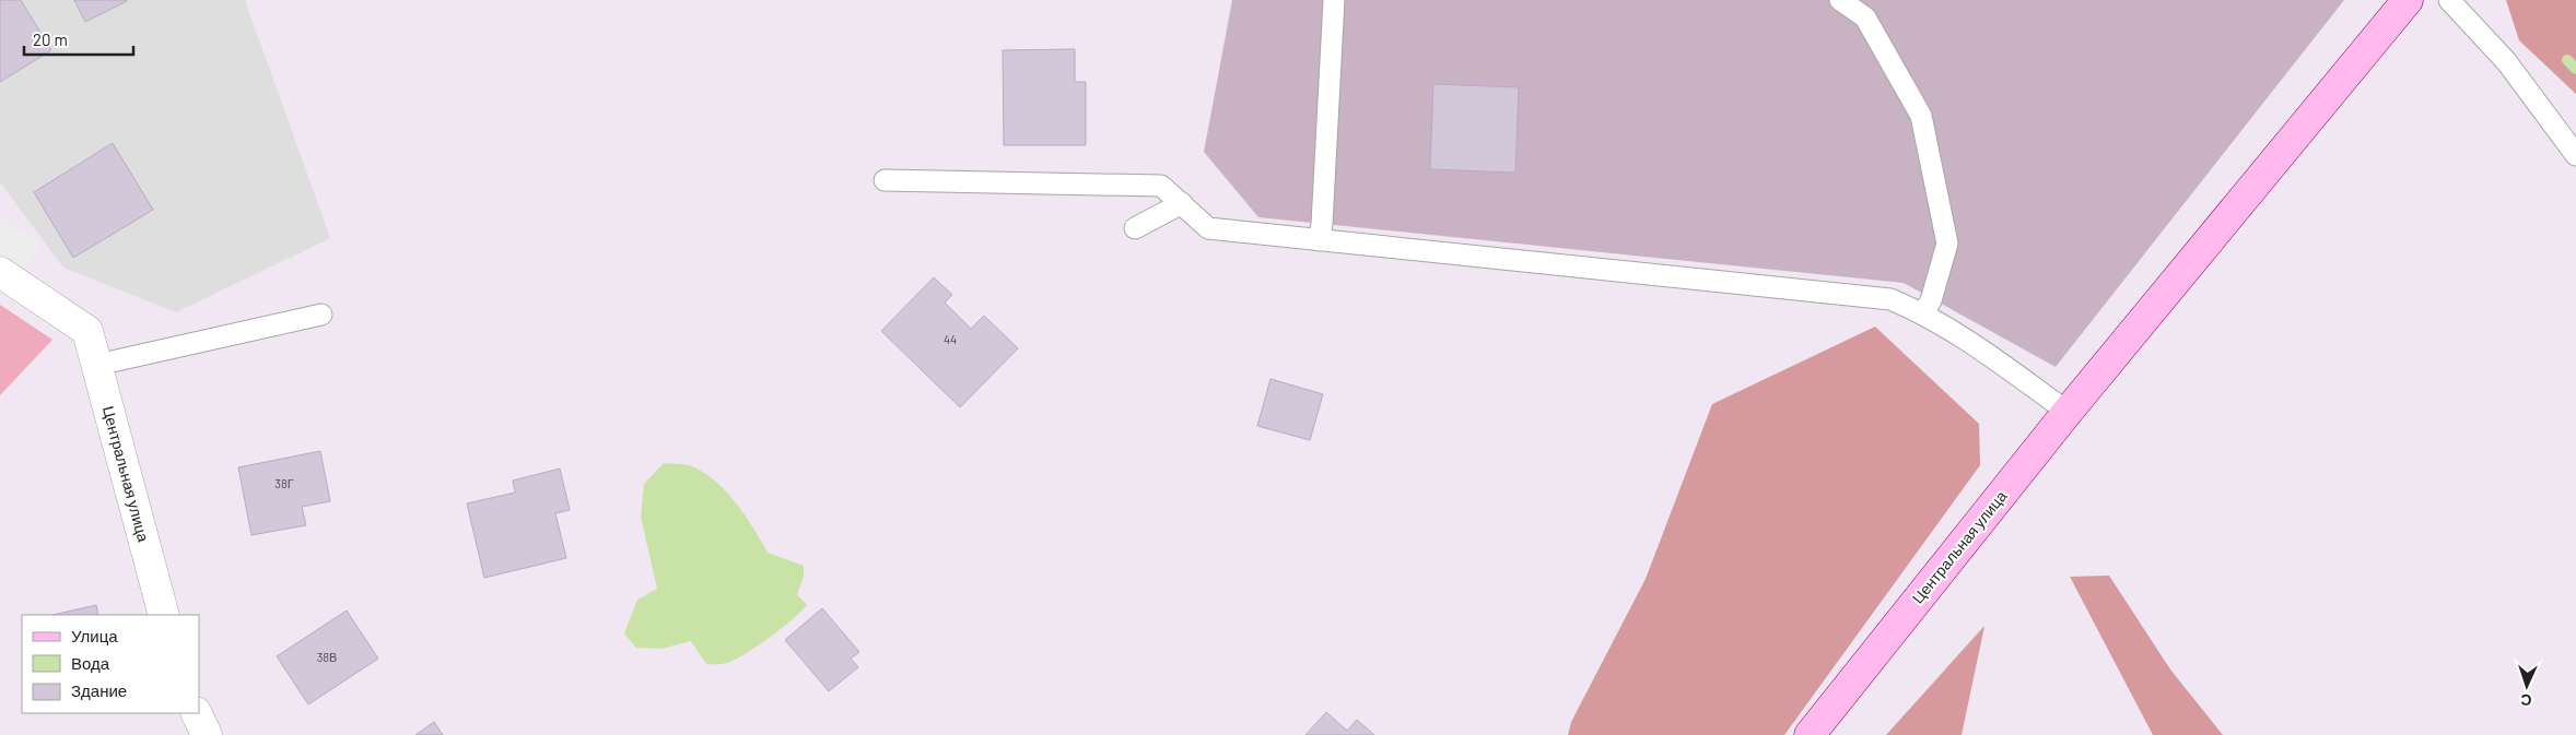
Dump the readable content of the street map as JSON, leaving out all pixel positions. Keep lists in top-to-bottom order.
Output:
{
  "streets": {
    "street": ["Центральная улица"]
  },
  "house_numbers": ["44", "38Г", "38В"],
  "legend": ["Улица", "Вода", "Здание"],
  "scale_bar": "20 m",
  "north": "bottom"
}
